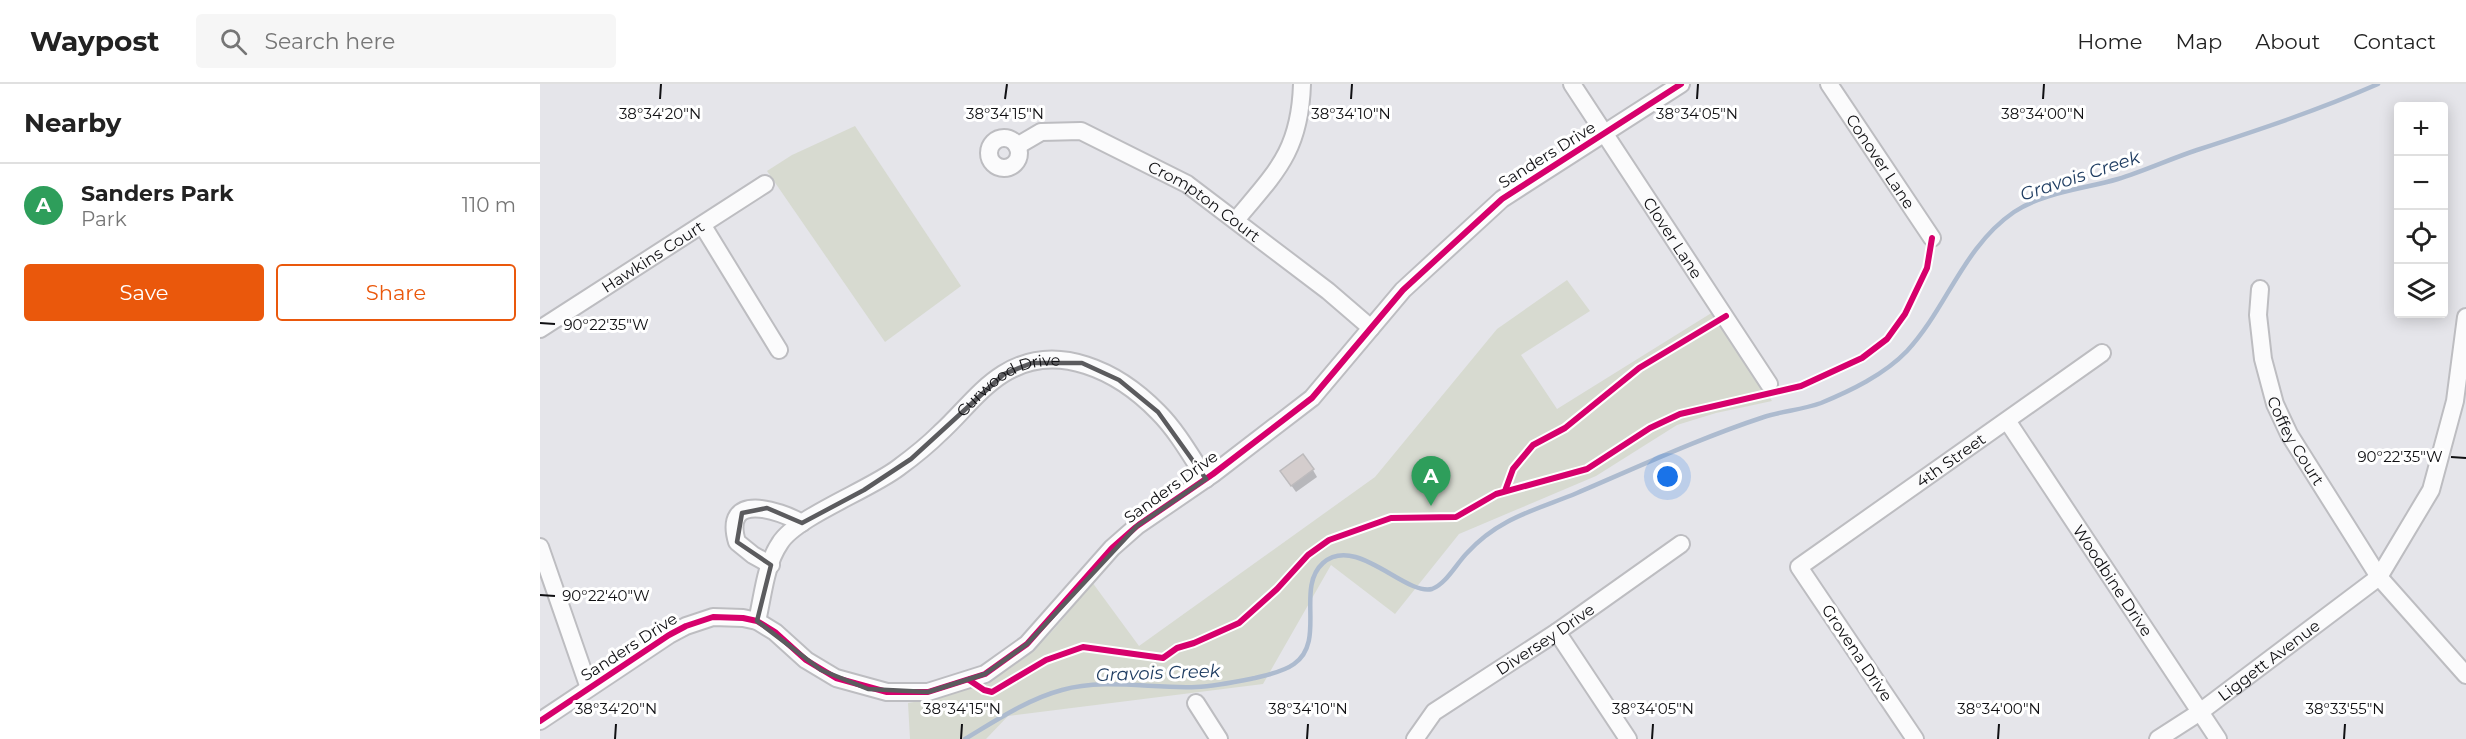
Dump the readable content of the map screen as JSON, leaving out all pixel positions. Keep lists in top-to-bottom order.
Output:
{
  "streets": {
    "street": [
      "Sanders Drive",
      "Conover Lane",
      "Crompton Court",
      "Clover Lane",
      "Hawkins Court",
      "Curwood Drive",
      "Coffey Court",
      "4th Street",
      "Woodbine Drive",
      "Diversey Drive",
      "Grovena Drive",
      "Liggett Avenue"
    ]
  },
  "crossings": [
    ["Sanders Drive", "Crompton Court"],
    ["Sanders Drive", "Clover Lane"],
    ["Sanders Drive", "Curwood Drive"],
    ["Coffey Court", "Liggett Avenue"],
    ["4th Street", "Woodbine Drive"],
    ["4th Street", "Grovena Drive"],
    ["Woodbine Drive", "Liggett Avenue"]
  ],
  "water": ["Gravois Creek"],
  "page": {
    "header": "Waypost",
    "search": "Search here",
    "nav": [
      "Home",
      "Map",
      "About",
      "Contact"
    ],
    "heading": "Nearby",
    "map_buttons": ["+", "−"],
    "list": [
      {
        "mark": "A",
        "name": "Sanders Park",
        "note": "Park",
        "value": "110 m"
      }
    ],
    "buttons": ["Save", "Share"],
    "pins": "A"
  },
  "coordinates": [
    "38°34'20\"N",
    "38°34'15\"N",
    "38°34'10\"N",
    "38°34'05\"N",
    "38°34'00\"N",
    "90°22'35\"W",
    "90°22'40\"W",
    "38°33'55\"N"
  ]
}
